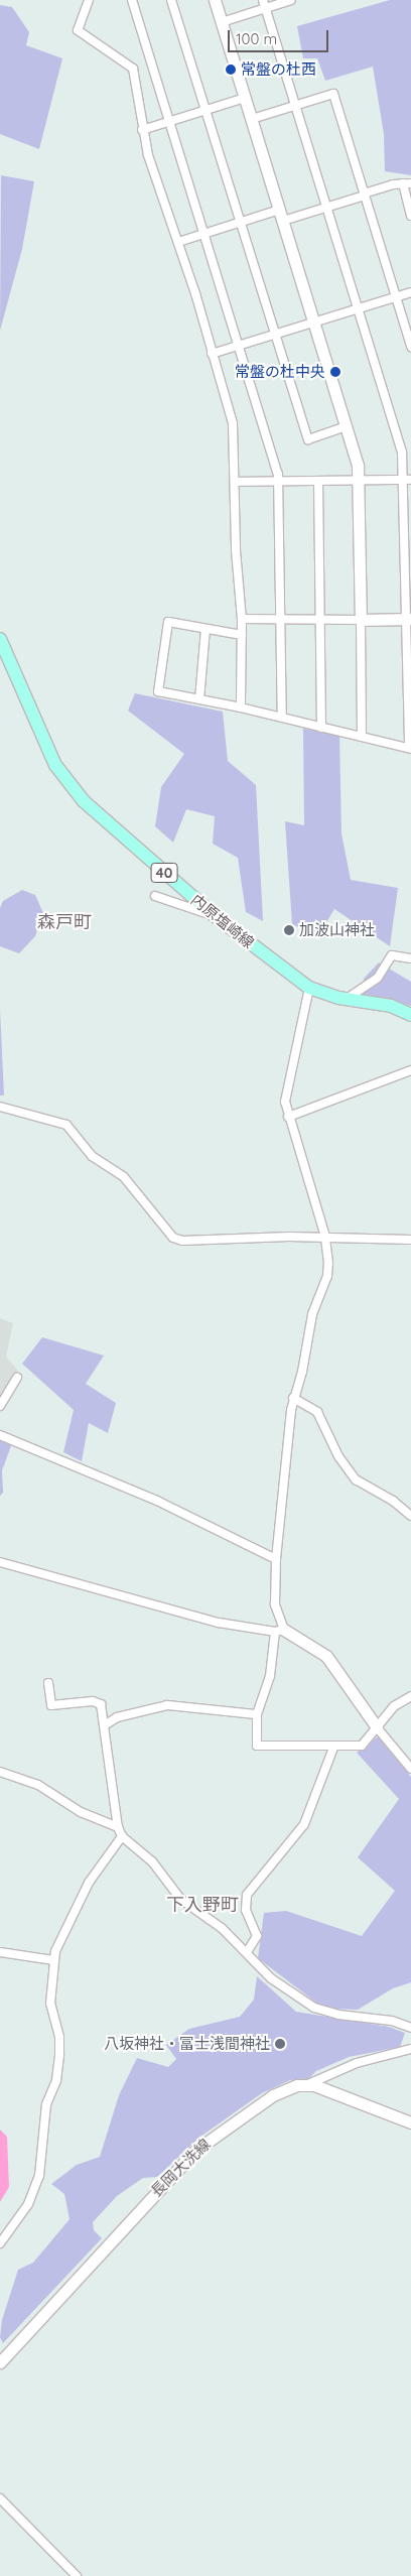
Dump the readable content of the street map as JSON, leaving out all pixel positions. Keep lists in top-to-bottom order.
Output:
{
  "streets": {
    "main road": ["40", "内原塩崎線"],
    "street": ["長岡大洗線"]
  },
  "districts": ["森戸町", "下入野町"],
  "places": [
    "常盤の杜西",
    "常盤の杜中央",
    "加波山神社",
    "八坂神社・冨士浅間神社"
  ],
  "scale_bar": "100 m"
}
